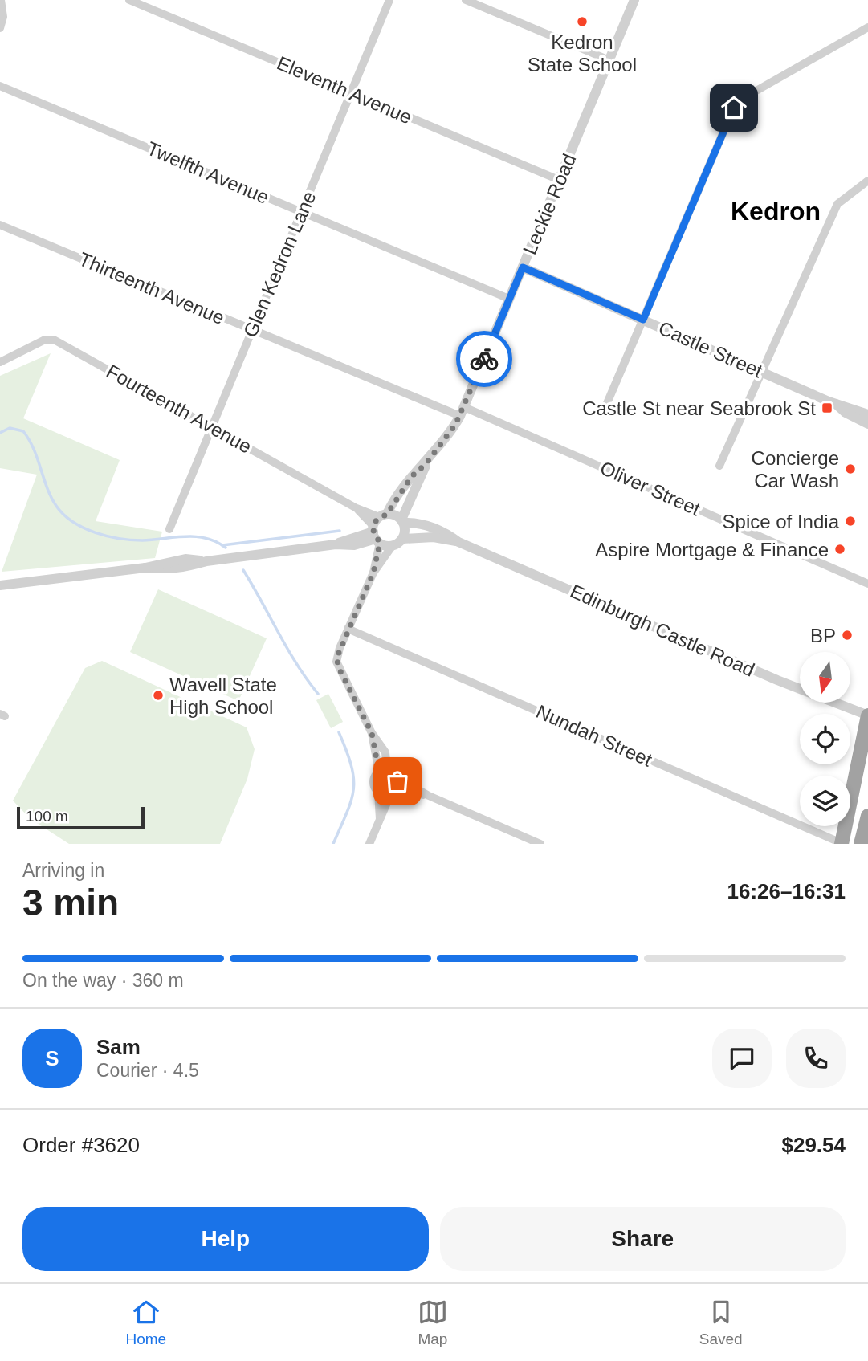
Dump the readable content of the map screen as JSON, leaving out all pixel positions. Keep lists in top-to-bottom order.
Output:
{
  "streets": {
    "street": [
      "Eleventh Avenue",
      "Twelfth Avenue",
      "Leckie Road",
      "Glen Kedron Lane",
      "Thirteenth Avenue",
      "Castle Street",
      "Fourteenth Avenue",
      "Oliver Street",
      "Edinburgh Castle Road",
      "Nundah Street"
    ]
  },
  "crossings": [
    ["Eleventh Avenue", "Leckie Road"],
    ["Eleventh Avenue", "Glen Kedron Lane"],
    ["Twelfth Avenue", "Leckie Road"],
    ["Twelfth Avenue", "Glen Kedron Lane"],
    ["Leckie Road", "Thirteenth Avenue"],
    ["Leckie Road", "Castle Street"],
    ["Leckie Road", "Fourteenth Avenue"],
    ["Leckie Road", "Oliver Street"],
    ["Leckie Road", "Edinburgh Castle Road"],
    ["Glen Kedron Lane", "Thirteenth Avenue"],
    ["Glen Kedron Lane", "Fourteenth Avenue"],
    ["Thirteenth Avenue", "Oliver Street"],
    ["Fourteenth Avenue", "Edinburgh Castle Road"]
  ],
  "districts": ["Kedron"],
  "places": {
    "other": [
      "Kedron State School",
      "Concierge Car Wash",
      "Spice of India",
      "Aspire Mortgage & Finance",
      "BP",
      "Wavell State High School"
    ],
    "transit": ["Castle St near Seabrook St"]
  },
  "scale_bar": "100 m",
  "north": "bottom",
  "page": {
    "scale": "100 m",
    "heading": ["3 min", "Arriving in", "16:26–16:31"],
    "panel": [
      "Sam",
      "Courier · 4.5",
      "Order #3620",
      "$29.54"
    ],
    "bar": "On the way · 360 m",
    "round": "S",
    "buttons": ["Help", "Share"],
    "tabs": ["Home", "Map", "Saved"]
  }
}
